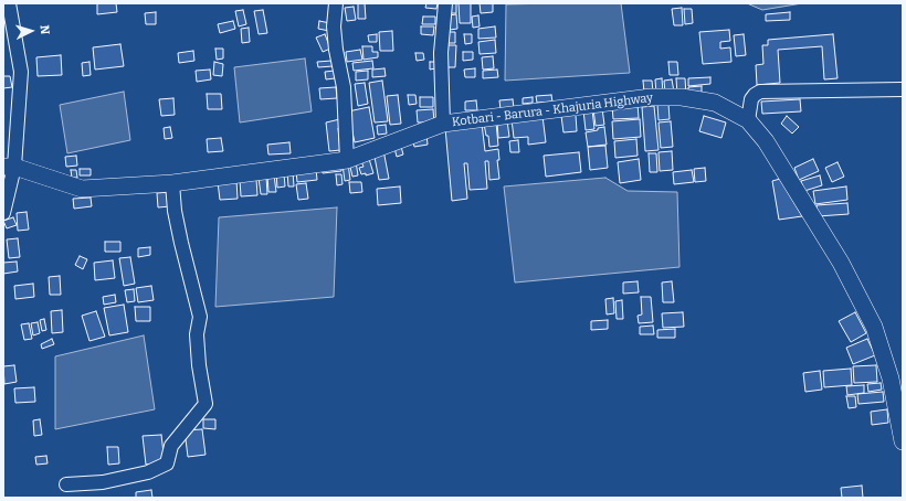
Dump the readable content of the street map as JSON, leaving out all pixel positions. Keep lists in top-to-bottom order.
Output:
{
  "streets": {
    "main road": ["Kotbari - Barura - Khajuria Highway"]
  },
  "north": "right"
}
